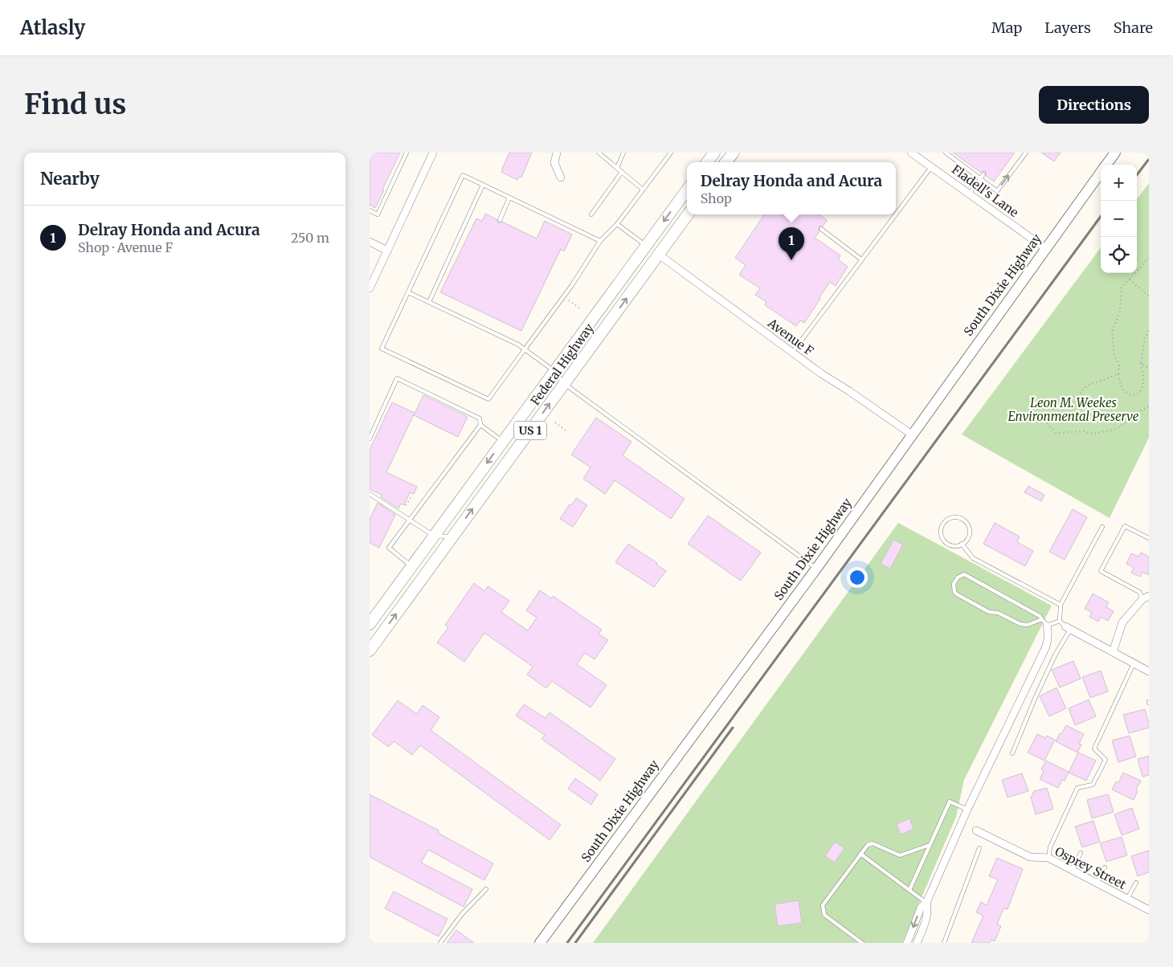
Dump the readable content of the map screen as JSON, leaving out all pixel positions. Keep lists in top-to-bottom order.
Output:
{
  "streets": {
    "main road": ["Federal Highway", "US 1"],
    "street": [
      "Fladell's Lane",
      "South Dixie Highway",
      "Avenue F",
      "Osprey Street"
    ]
  },
  "crossings": [
    ["Fladell's Lane", "South Dixie Highway"],
    ["South Dixie Highway", "Avenue F"],
    ["Avenue F", "Federal Highway"]
  ],
  "parks": ["Leon M. Weekes Environmental Preserve"],
  "page": {
    "header": "Atlasly",
    "nav": ["Map", "Layers", "Share"],
    "buttons": "Directions",
    "title": "Find us",
    "heading": "Nearby",
    "popup": ["Delray Honda and Acura", "Shop"],
    "map_buttons": ["+", "−"],
    "list": [
      {
        "mark": "1",
        "name": "Delray Honda and Acura",
        "note": "Shop · Avenue F",
        "value": "250 m"
      }
    ],
    "pins": "1"
  }
}
